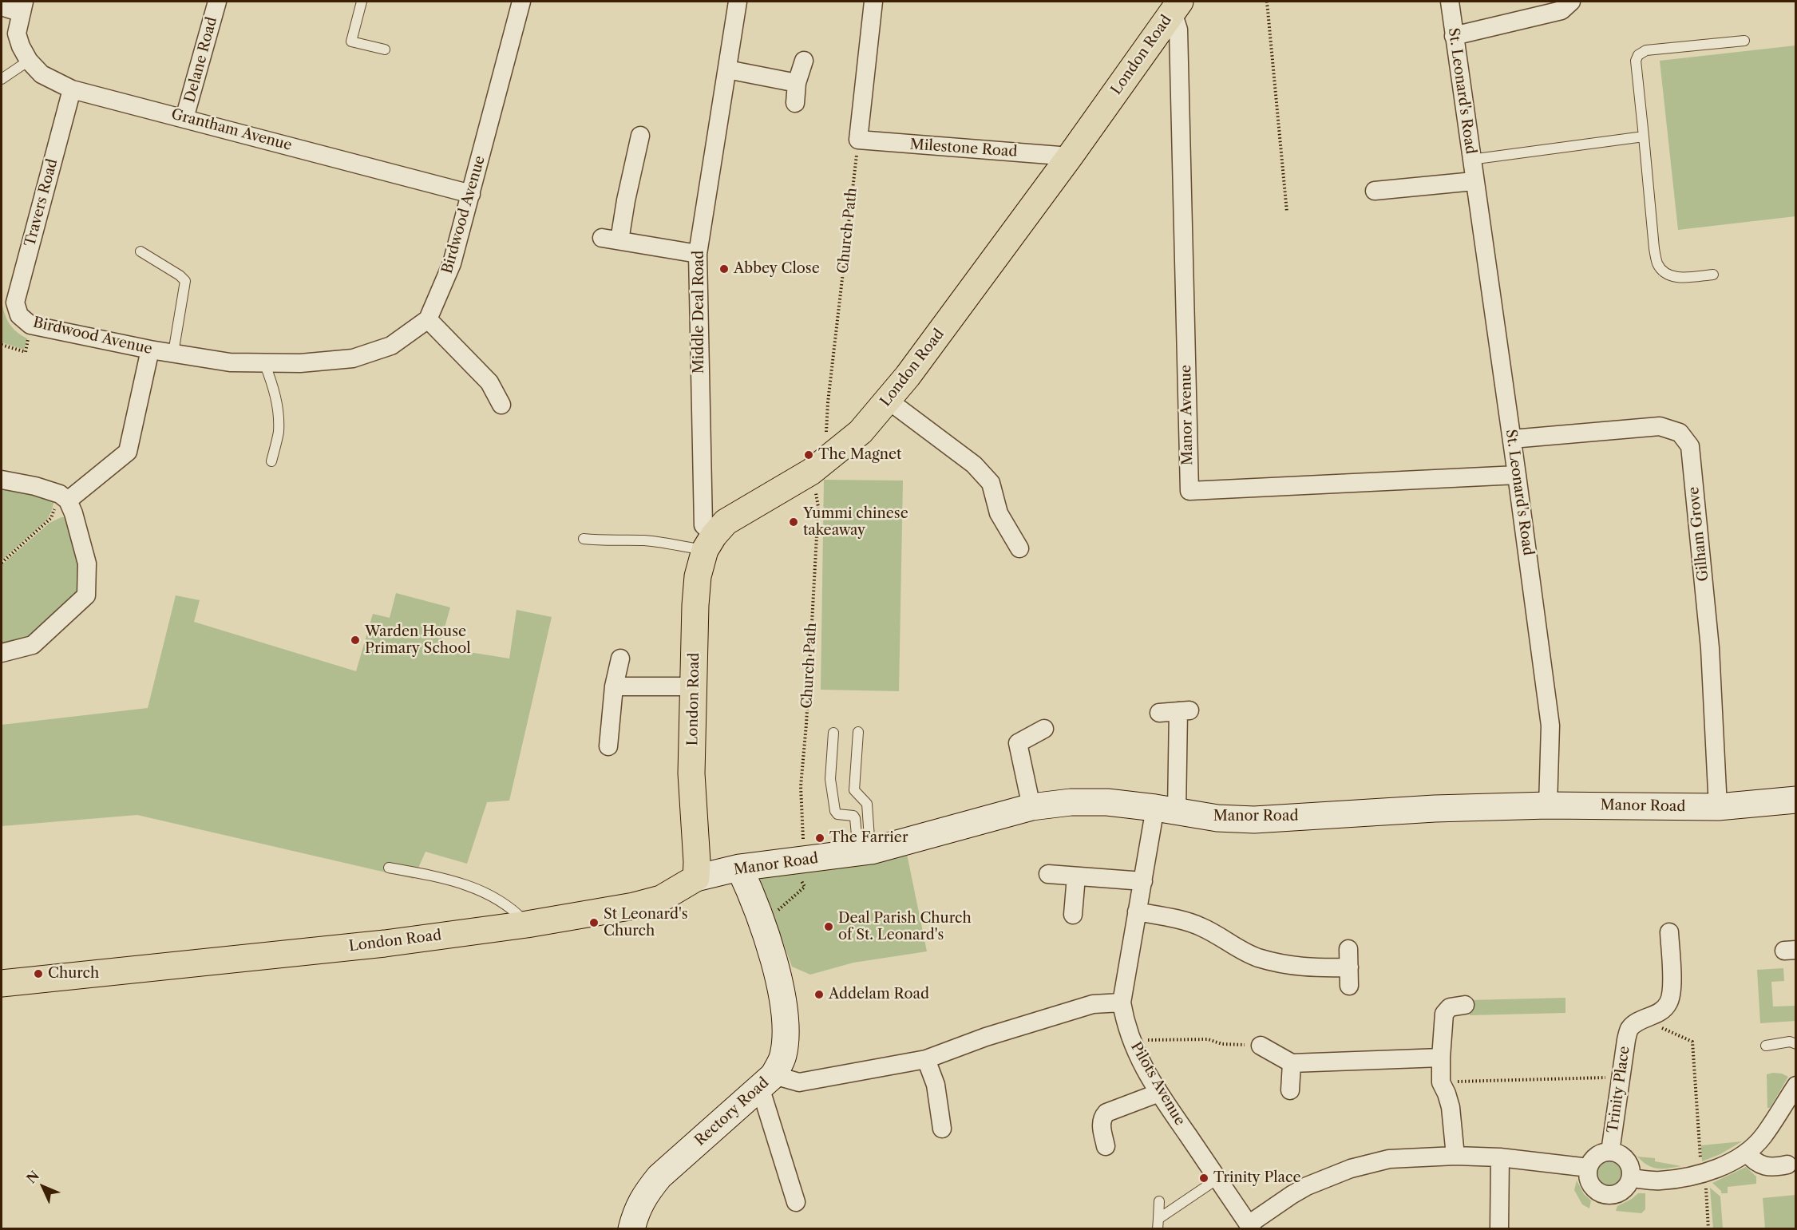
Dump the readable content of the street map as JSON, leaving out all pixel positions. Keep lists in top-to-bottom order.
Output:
{
  "streets": {
    "main road": ["London Road", "Manor Road", "Rectory Road"],
    "street": [
      "Delane Road",
      "St. Leonard's Road",
      "Grantham Avenue",
      "Milestone Road",
      "Travers Road",
      "Birdwood Avenue",
      "Middle Deal Road",
      "Manor Avenue",
      "Gilham Grove",
      "Pilots Avenue",
      "Trinity Place"
    ],
    "path": ["Church Path"]
  },
  "crossings": [
    ["London Road", "Milestone Road"],
    ["London Road", "Church Path"],
    ["London Road", "Middle Deal Road"],
    ["London Road", "Manor Avenue"],
    ["London Road", "Manor Road"],
    ["Delane Road", "Grantham Avenue"],
    ["St. Leonard's Road", "Manor Avenue"],
    ["St. Leonard's Road", "Gilham Grove"],
    ["St. Leonard's Road", "Manor Road"],
    ["Grantham Avenue", "Travers Road"],
    ["Grantham Avenue", "Birdwood Avenue"],
    ["Milestone Road", "Church Path"],
    ["Travers Road", "Birdwood Avenue"],
    ["Church Path", "Manor Road"],
    ["Gilham Grove", "Manor Road"],
    ["Manor Road", "Pilots Avenue"],
    ["Manor Road", "Rectory Road"]
  ],
  "places": [
    "Abbey Close",
    "The Magnet",
    "Yummi chinese takeaway",
    "Warden House Primary School",
    "The Farrier",
    "St Leonard's Church",
    "Deal Parish Church of St. Leonard's",
    "Church",
    "Addelam Road",
    "Trinity Place"
  ],
  "north": "top left"
}
